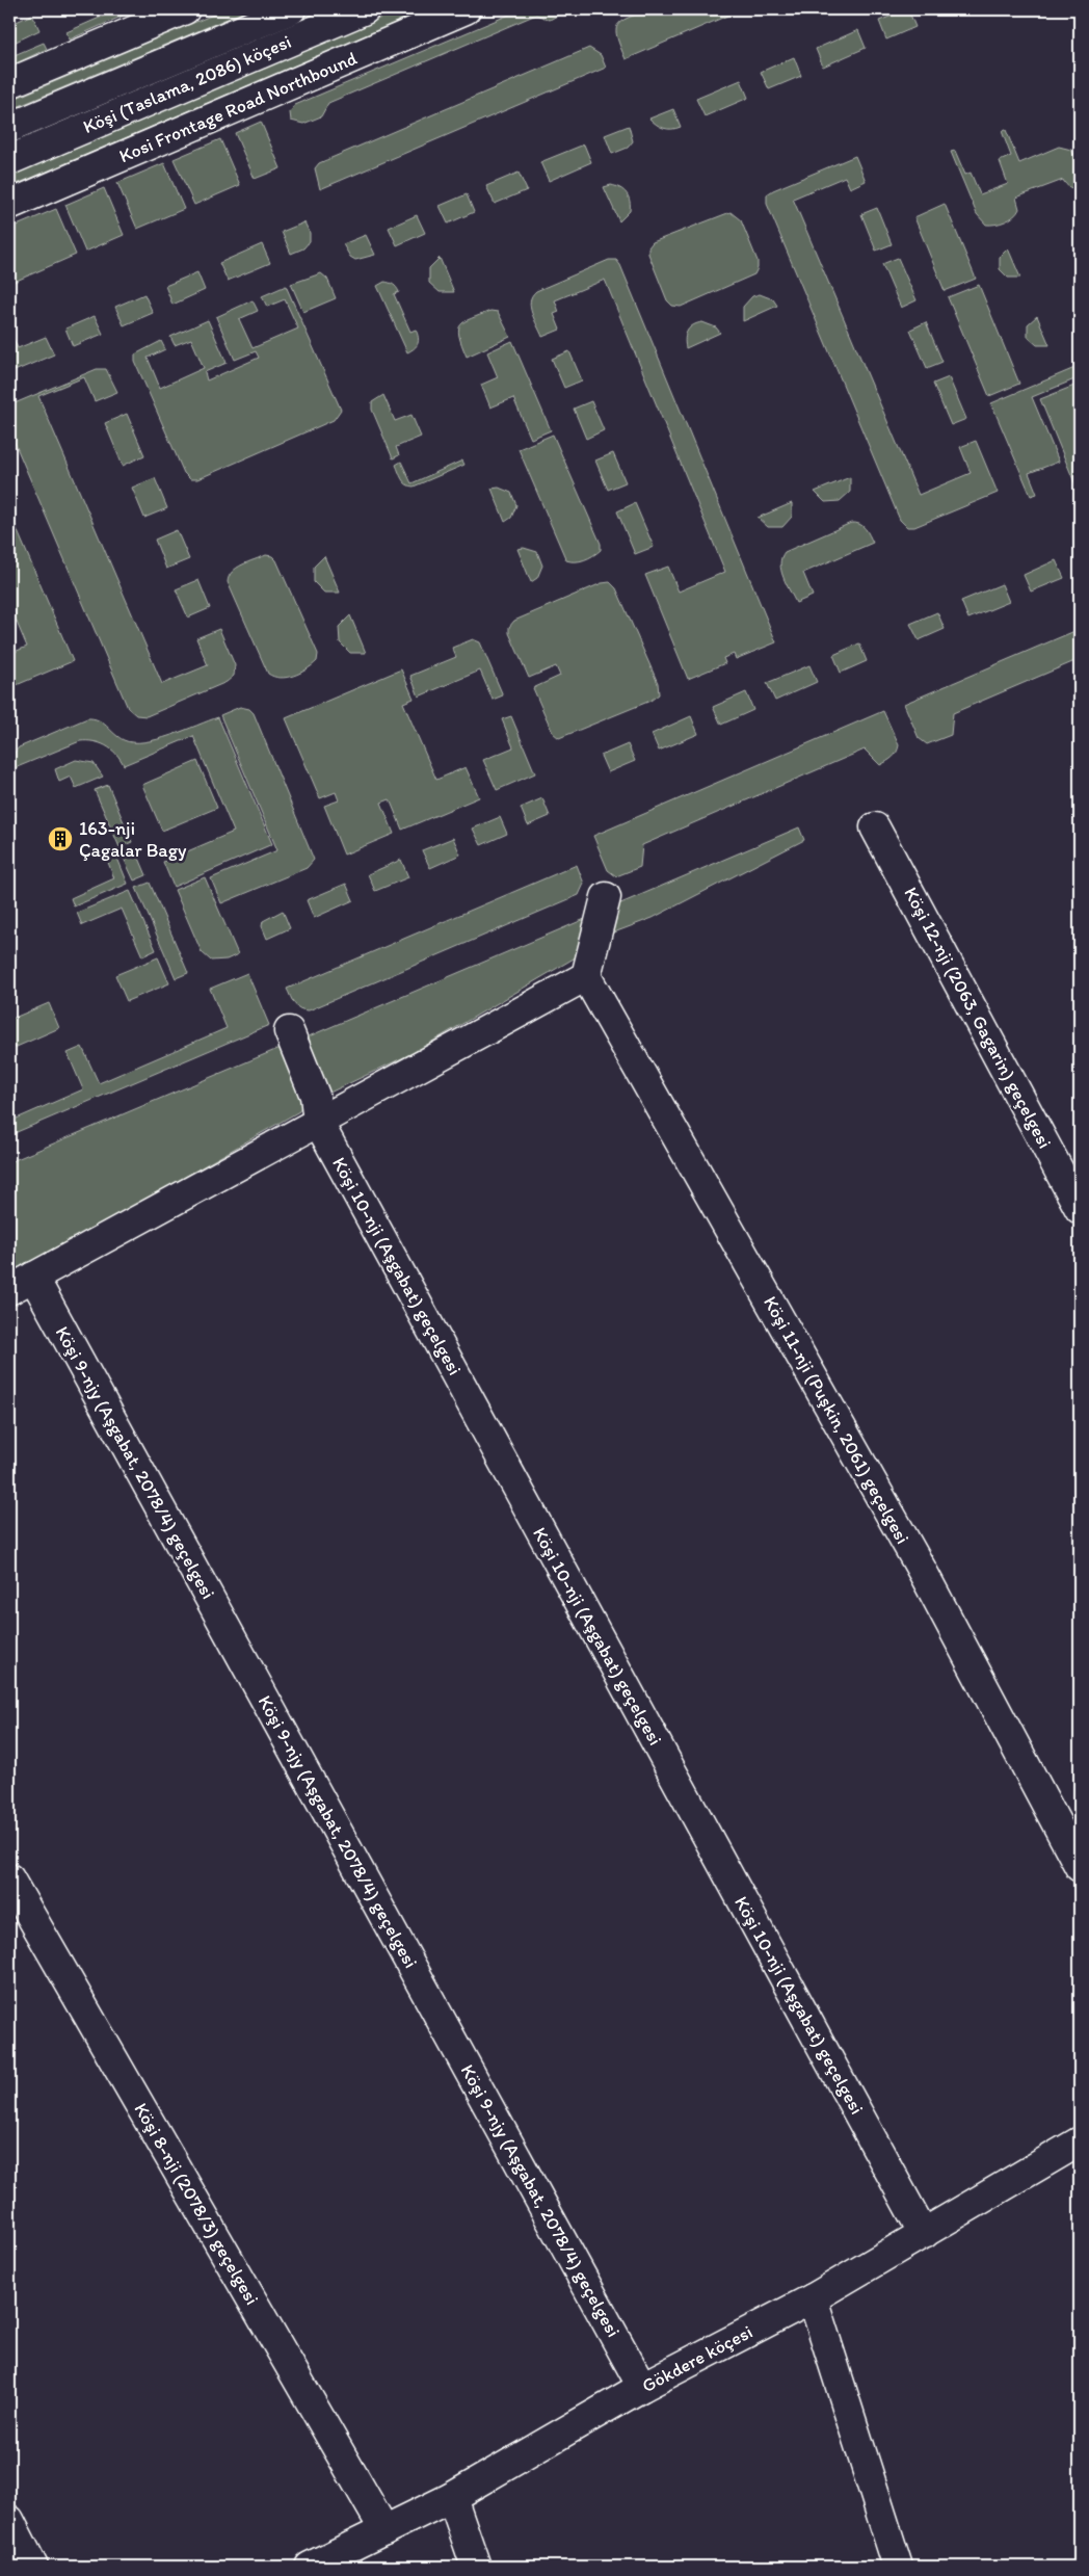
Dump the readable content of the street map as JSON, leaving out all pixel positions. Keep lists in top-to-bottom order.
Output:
{
  "streets": {
    "street": [
      "Köşi (Taslama, 2086) köçesi",
      "Kosi Frontage Road Northbound",
      "Köşi 12-nji (2063, Gagarin) geçelgesi",
      "Köşi 10-nji (Aşgabat) geçelgesi",
      "Köşi 11-nji (Puşkin, 2061) geçelgesi",
      "Köşi 9-njy (Aşgabat, 2078/4) geçelgesi",
      "Köşi 8-nji (2078/3) geçelgesi",
      "Gökdere köçesi"
    ]
  },
  "crossings": [
    ["Köşi 10-nji (Aşgabat) geçelgesi", "Gökdere köçesi"],
    ["Köşi 9-njy (Aşgabat, 2078/4) geçelgesi", "Gökdere köçesi"],
    ["Köşi 8-nji (2078/3) geçelgesi", "Gökdere köçesi"]
  ],
  "places": {
    "building": ["163-nji Çagalar Bagy"]
  }
}
